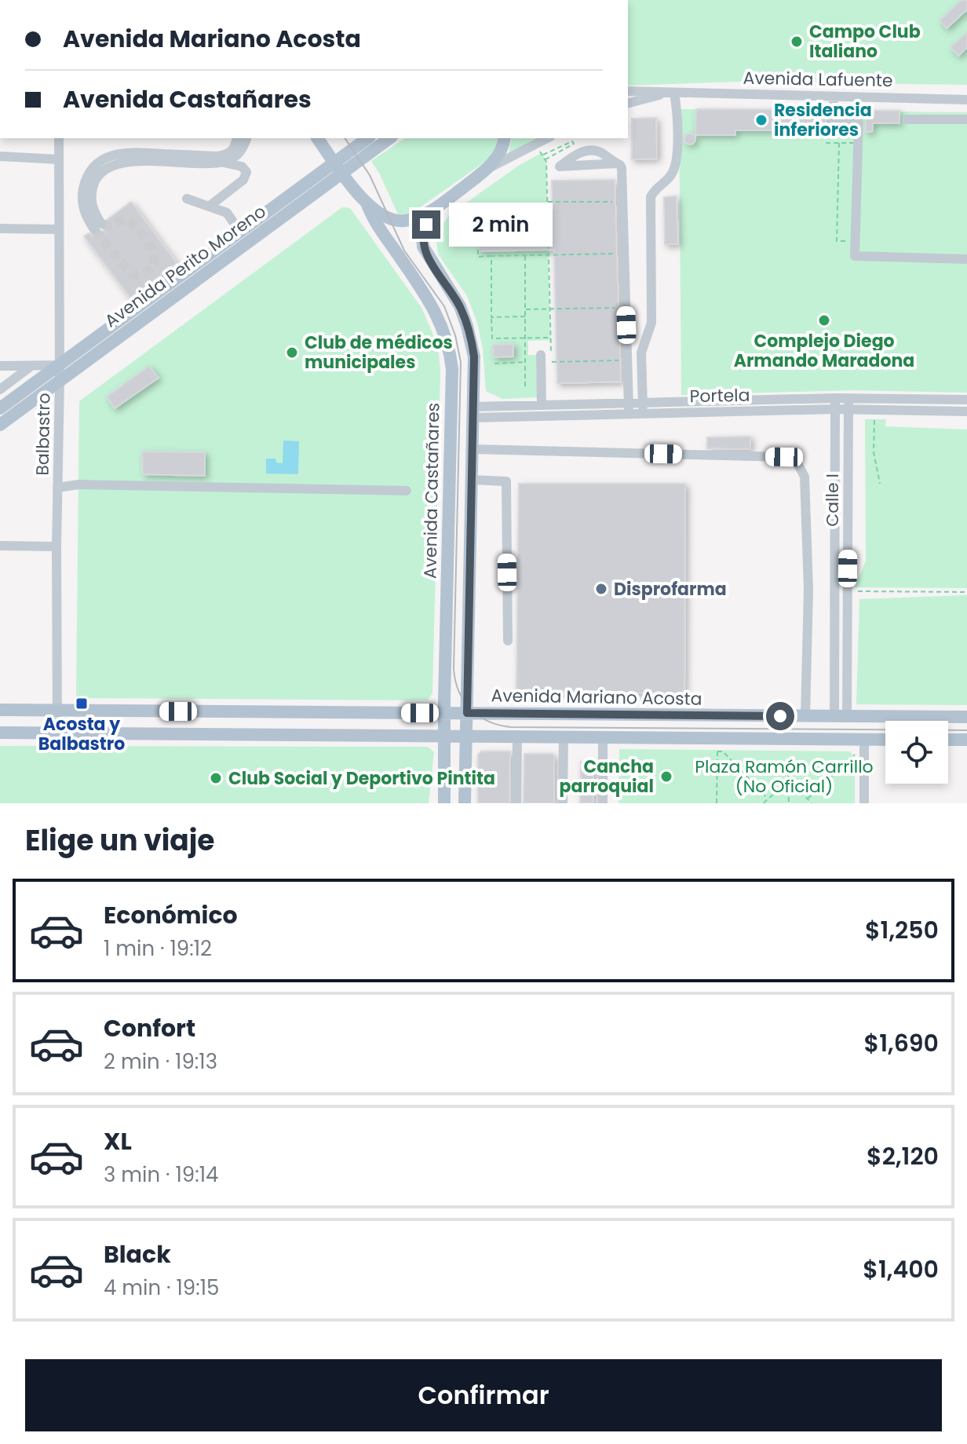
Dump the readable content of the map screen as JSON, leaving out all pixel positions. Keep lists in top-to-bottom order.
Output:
{
  "streets": {
    "main road": ["Avenida Perito Moreno", "Avenida Castañares", "Avenida Mariano Acosta"],
    "street": [
      "Avenida Lafuente",
      "Portela",
      "Balbastro",
      "Calle I"
    ]
  },
  "crossings": [
    ["Avenida Perito Moreno", "Balbastro"],
    ["Portela", "Calle I"],
    ["Balbastro", "Avenida Mariano Acosta"],
    ["Avenida Castañares", "Avenida Mariano Acosta"],
    ["Calle I", "Avenida Mariano Acosta"]
  ],
  "parks": ["Plaza Ramón Carrillo (No Oficial)"],
  "places": {
    "other": [
      "Campo Club Italiano",
      "Residencia inferiores",
      "Complejo Diego Armando Maradona",
      "Club de médicos municipales",
      "Disprofarma",
      "Cancha parroquial",
      "Club Social y Deportivo Pintita"
    ],
    "transit": ["Acosta y Balbastro"]
  },
  "page": {
    "banner": ["Avenida Mariano Acosta", "Avenida Castañares"],
    "bubble": "2 min",
    "heading": "Elige un viaje",
    "list": [
      {
        "name": "Económico",
        "note": "1 min · 19:12",
        "value": "$1,250"
      },
      {
        "name": "Confort",
        "note": "2 min · 19:13",
        "value": "$1,690"
      },
      {
        "name": "XL",
        "note": "3 min · 19:14",
        "value": "$2,120"
      },
      {
        "name": "Black",
        "note": "4 min · 19:15",
        "value": "$1,400"
      }
    ],
    "buttons": "Confirmar"
  }
}
